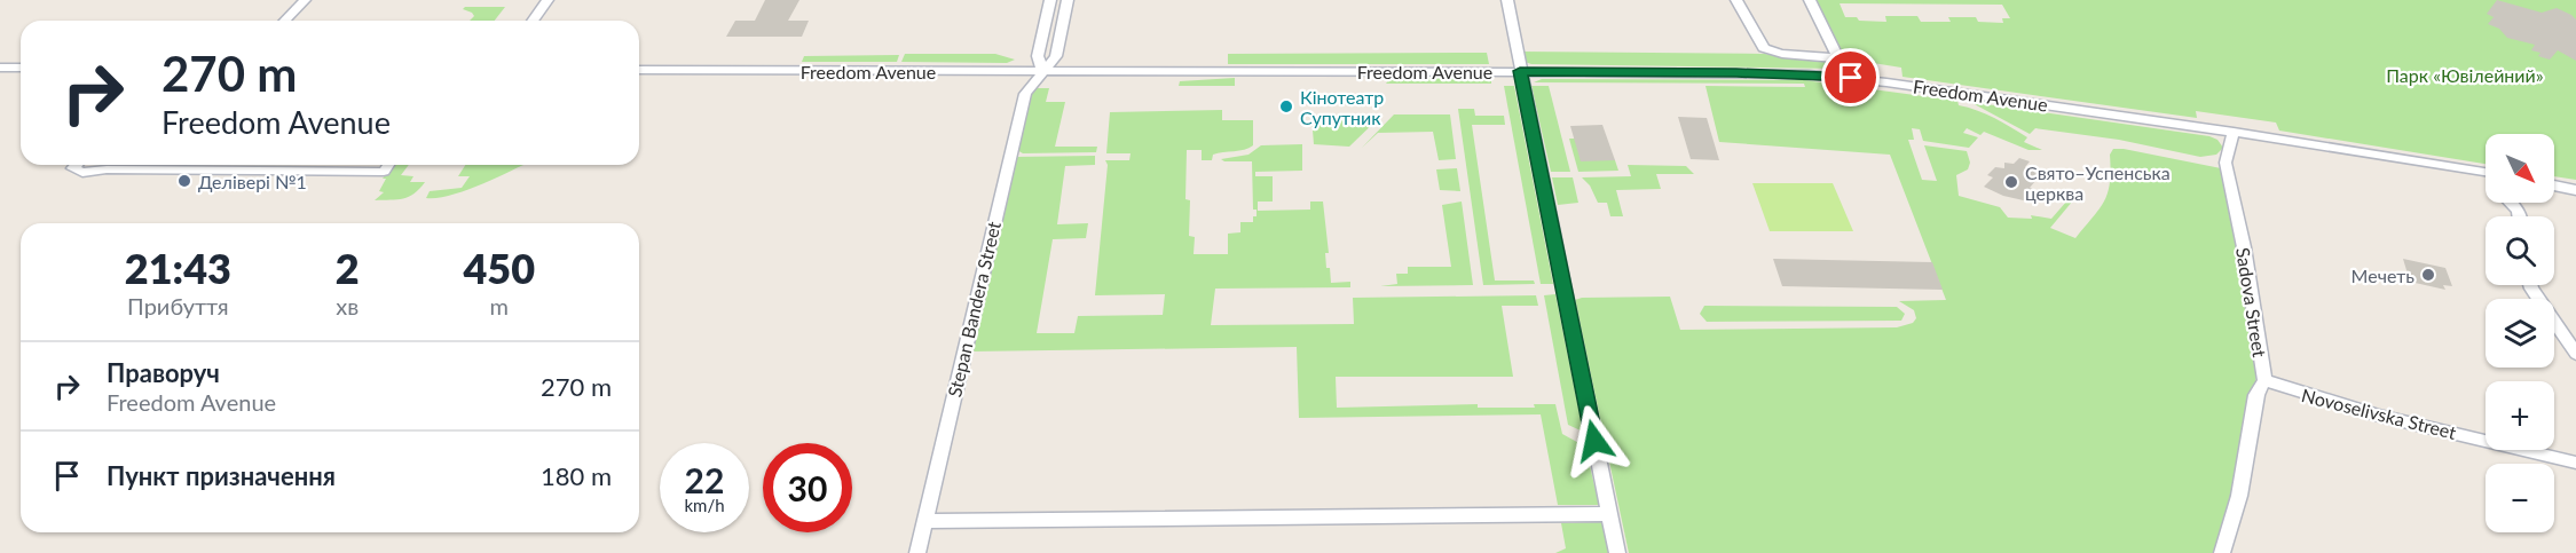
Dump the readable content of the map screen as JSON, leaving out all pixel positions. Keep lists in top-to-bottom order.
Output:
{
  "streets": {
    "street": [
      "Freedom Avenue",
      "Sadova Street",
      "Stepan Bandera Street",
      "Novoselivska Street"
    ]
  },
  "crossings": [
    ["Freedom Avenue", "Sadova Street"],
    ["Freedom Avenue", "Stepan Bandera Street"],
    ["Sadova Street", "Novoselivska Street"]
  ],
  "parks": ["Парк «Ювілейний»"],
  "places": [
    "Кінотеатр Супутник",
    "Делівері №1",
    "Свято–Успенська церква",
    "Мечеть"
  ],
  "north": "bottom right",
  "page": {
    "turn": ["270 m", "Freedom Avenue"],
    "map_buttons": ["+", "−"],
    "eta": [
      "21:43",
      "Прибуття",
      "2",
      "хв",
      "450",
      "m"
    ],
    "list": [
      {
        "name": "Праворуч",
        "note": "Freedom Avenue",
        "value": "270 m"
      },
      {
        "name": "Пункт призначення",
        "value": "180 m"
      }
    ],
    "speed": "22 km/h",
    "limit": "30"
  }
}
